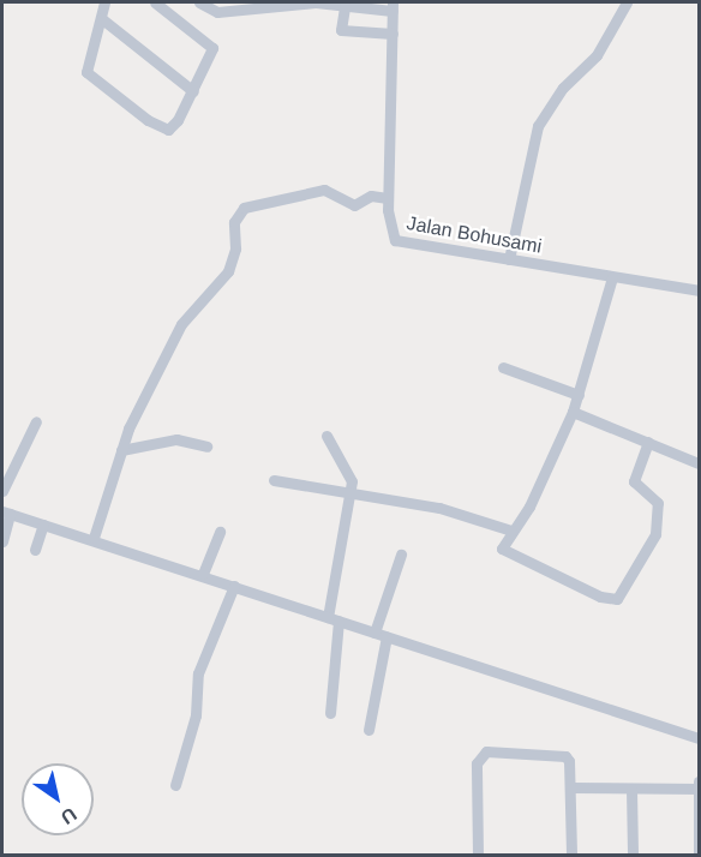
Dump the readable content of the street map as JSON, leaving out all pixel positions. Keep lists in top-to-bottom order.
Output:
{
  "streets": {
    "street": ["Jalan Bohusami"]
  },
  "north": "bottom right"
}
